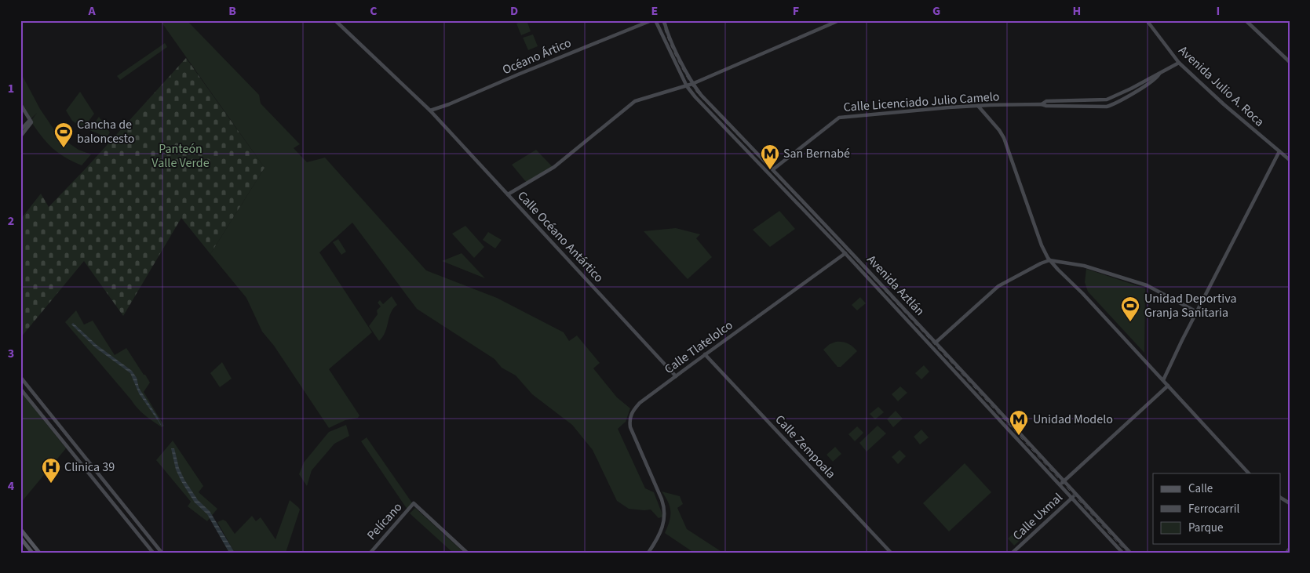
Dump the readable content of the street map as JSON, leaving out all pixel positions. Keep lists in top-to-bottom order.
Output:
{
  "streets": {
    "street": [
      "Océano Ártico",
      "Avenida Julio A. Roca",
      "Calle Licenciado Julio Camelo",
      "Calle Océano Antártico",
      "Avenida Aztlán",
      "Calle Tlatelolco",
      "Calle Zempoala",
      "Calle Uxmal",
      "Pelícano"
    ]
  },
  "crossings": [
    ["Océano Ártico", "Calle Océano Antártico"],
    ["Calle Licenciado Julio Camelo", "Avenida Aztlán"],
    ["Calle Océano Antártico", "Calle Tlatelolco"],
    ["Avenida Aztlán", "Calle Tlatelolco"],
    ["Avenida Aztlán", "Calle Uxmal"],
    ["Calle Tlatelolco", "Calle Zempoala"]
  ],
  "parks": ["Panteón Valle Verde"],
  "places": {
    "sports": ["Cancha de baloncesto", "Unidad Deportiva Granja Sanitaria"],
    "metro station": ["San Bernabé", "Unidad Modelo"],
    "hospital": ["Clinica 39"]
  },
  "legend": ["Calle", "Ferrocarril", "Parque"],
  "grid": {
    "columns": [
      "A",
      "B",
      "C",
      "D",
      "E",
      "F",
      "G",
      "H",
      "I"
    ],
    "rows": [
      "1",
      "2",
      "3",
      "4"
    ]
  }
}
